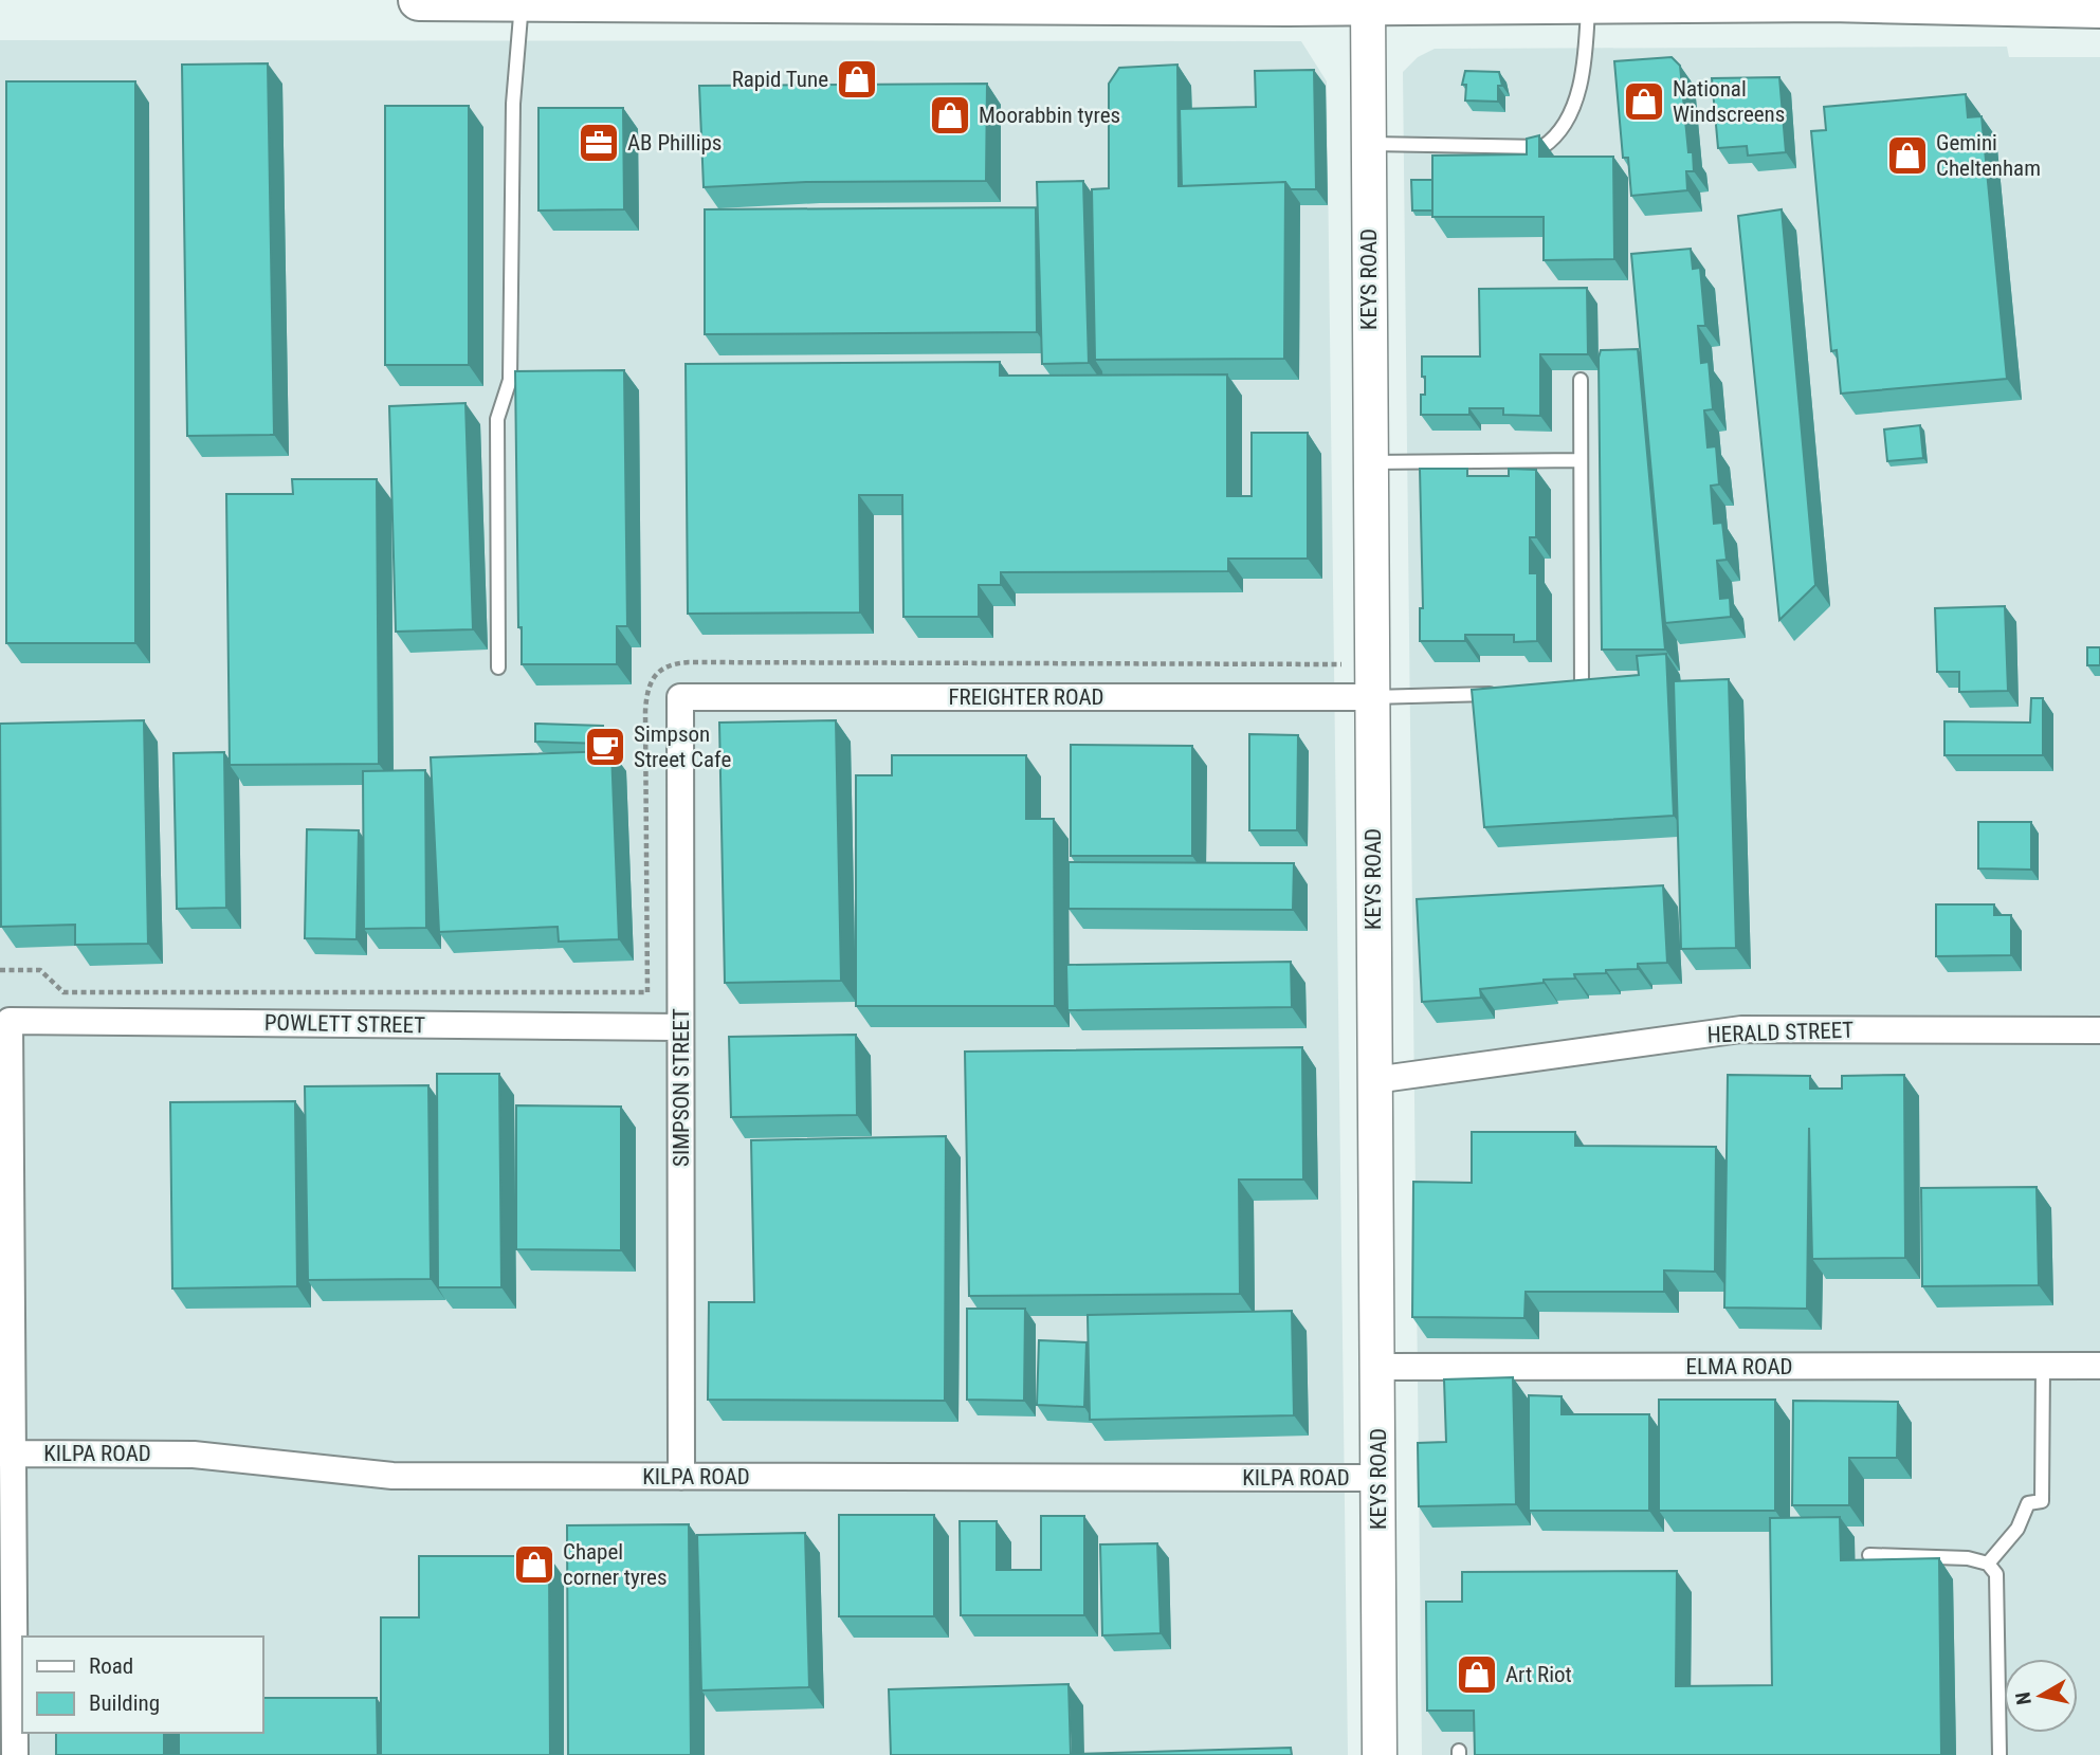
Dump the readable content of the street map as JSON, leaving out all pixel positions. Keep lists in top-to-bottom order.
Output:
{
  "streets": {
    "street": [
      "KEYS ROAD",
      "FREIGHTER ROAD",
      "POWLETT STREET",
      "HERALD STREET",
      "SIMPSON STREET",
      "ELMA ROAD",
      "KILPA ROAD"
    ]
  },
  "crossings": [
    ["KEYS ROAD", "FREIGHTER ROAD"],
    ["KEYS ROAD", "HERALD STREET"],
    ["KEYS ROAD", "ELMA ROAD"],
    ["KEYS ROAD", "KILPA ROAD"],
    ["FREIGHTER ROAD", "SIMPSON STREET"],
    ["POWLETT STREET", "SIMPSON STREET"],
    ["POWLETT STREET", "KILPA ROAD"],
    ["SIMPSON STREET", "KILPA ROAD"]
  ],
  "places": {
    "shop": [
      "Rapid Tune",
      "National Windscreens",
      "Moorabbin tyres",
      "Gemini Cheltenham",
      "Chapel corner tyres",
      "Art Riot"
    ],
    "office": ["AB Phillips"],
    "cafe": ["Simpson Street Cafe"]
  },
  "legend": ["Road", "Building"],
  "north": "left"
}
